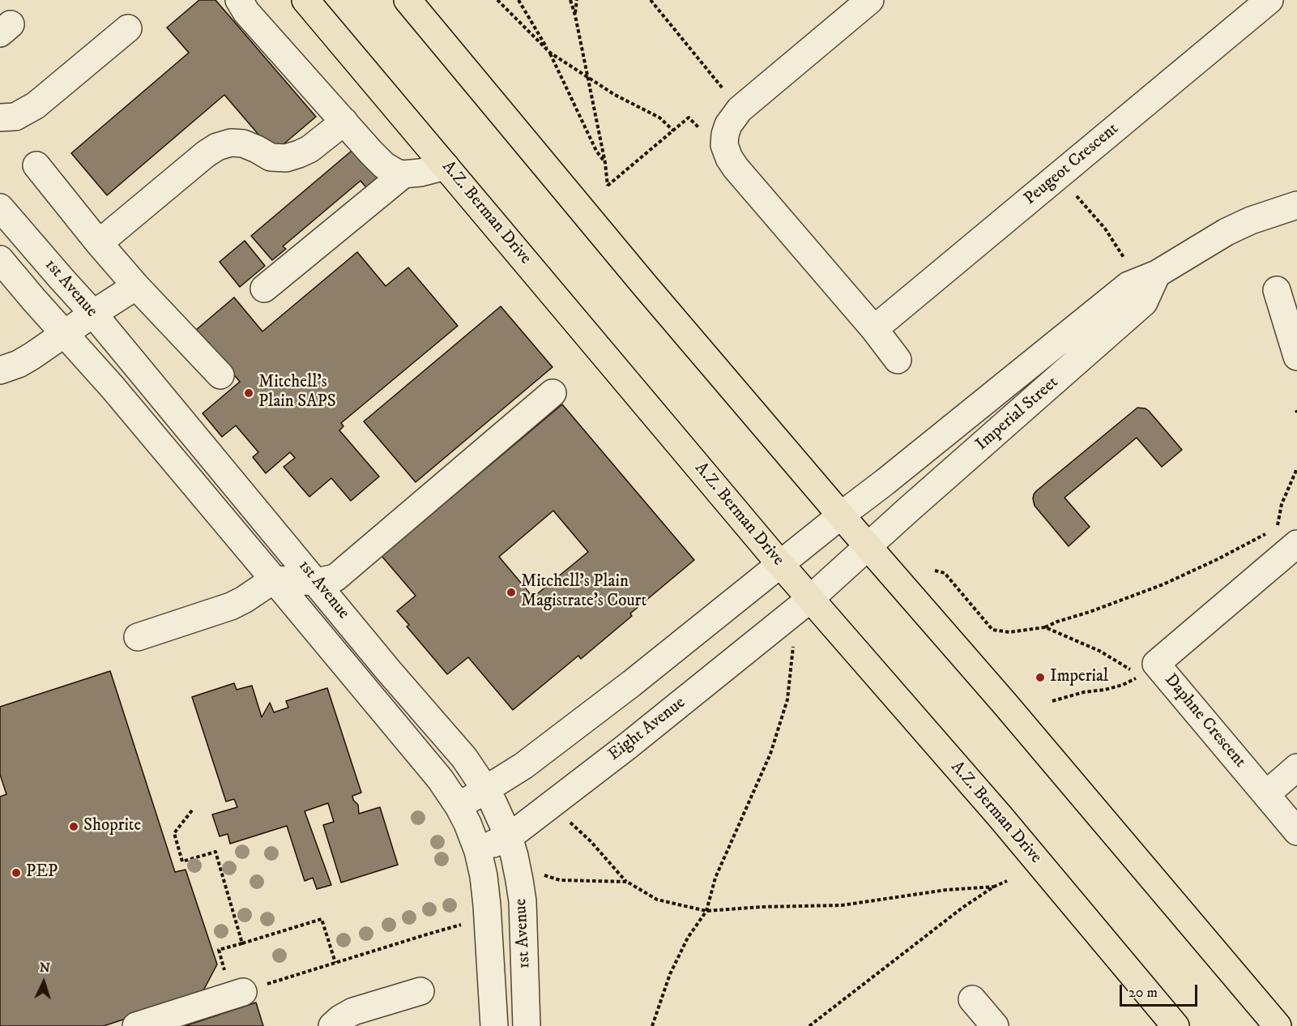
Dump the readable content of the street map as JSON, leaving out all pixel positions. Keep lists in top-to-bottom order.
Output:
{
  "streets": {
    "main road": ["A.Z. Berman Drive"],
    "street": [
      "Peugeot Crescent",
      "1st Avenue",
      "Imperial Street",
      "Daphne Crescent",
      "Eight Avenue"
    ]
  },
  "crossings": [
    ["A.Z. Berman Drive", "Imperial Street"],
    ["A.Z. Berman Drive", "Eight Avenue"],
    ["1st Avenue", "Eight Avenue"],
    ["Imperial Street", "Eight Avenue"]
  ],
  "places": [
    "Mitchell's Plain SAPS",
    "Mitchell's Plain Magistrate's Court",
    "Imperial",
    "Shoprite",
    "PEP"
  ],
  "scale_bar": "20 m",
  "north": "top"
}
